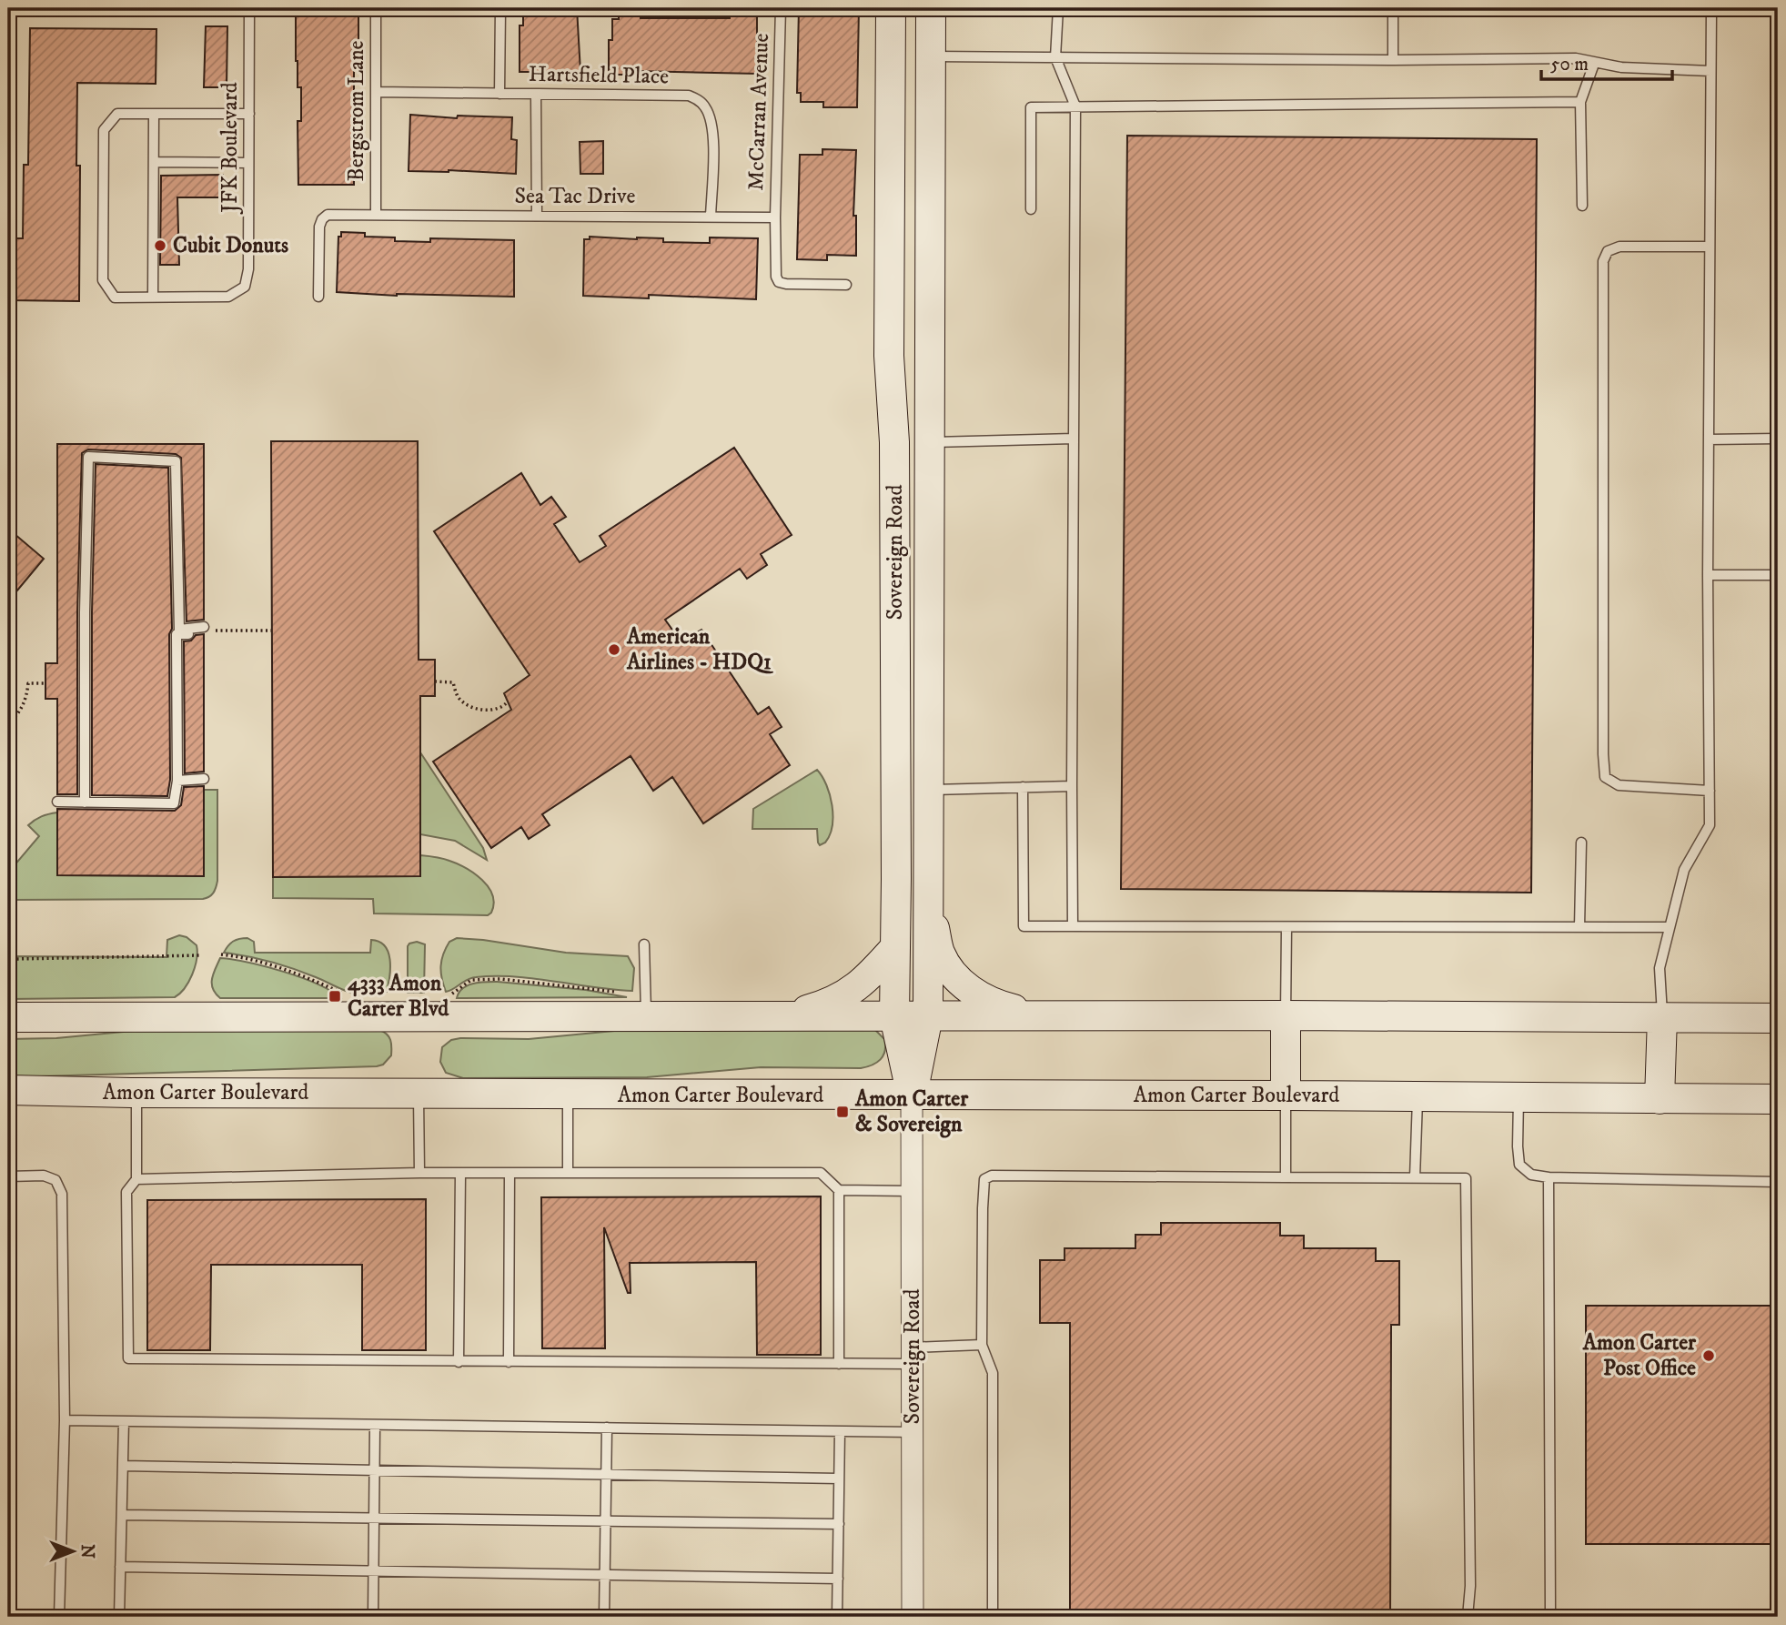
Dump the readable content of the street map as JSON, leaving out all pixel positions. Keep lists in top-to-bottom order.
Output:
{
  "streets": {
    "street": ["Sovereign Road", "Amon Carter Boulevard"],
    "lane": [
      "Hartsfield Place",
      "Bergstrom Lane",
      "McCarran Avenue",
      "JFK Boulevard",
      "Sea Tac Drive"
    ]
  },
  "crossings": [
    ["Hartsfield Place", "Bergstrom Lane"],
    ["Hartsfield Place", "Sea Tac Drive"],
    ["Bergstrom Lane", "Sea Tac Drive"],
    ["McCarran Avenue", "Sea Tac Drive"],
    ["Sovereign Road", "Amon Carter Boulevard"]
  ],
  "places": {
    "other": ["Cubit Donuts", "American Airlines - HDQ1", "Amon Carter Post Office"],
    "transit": ["4333 Amon Carter Blvd", "Amon Carter & Sovereign"]
  },
  "scale_bar": "50 m",
  "north": "right"
}
